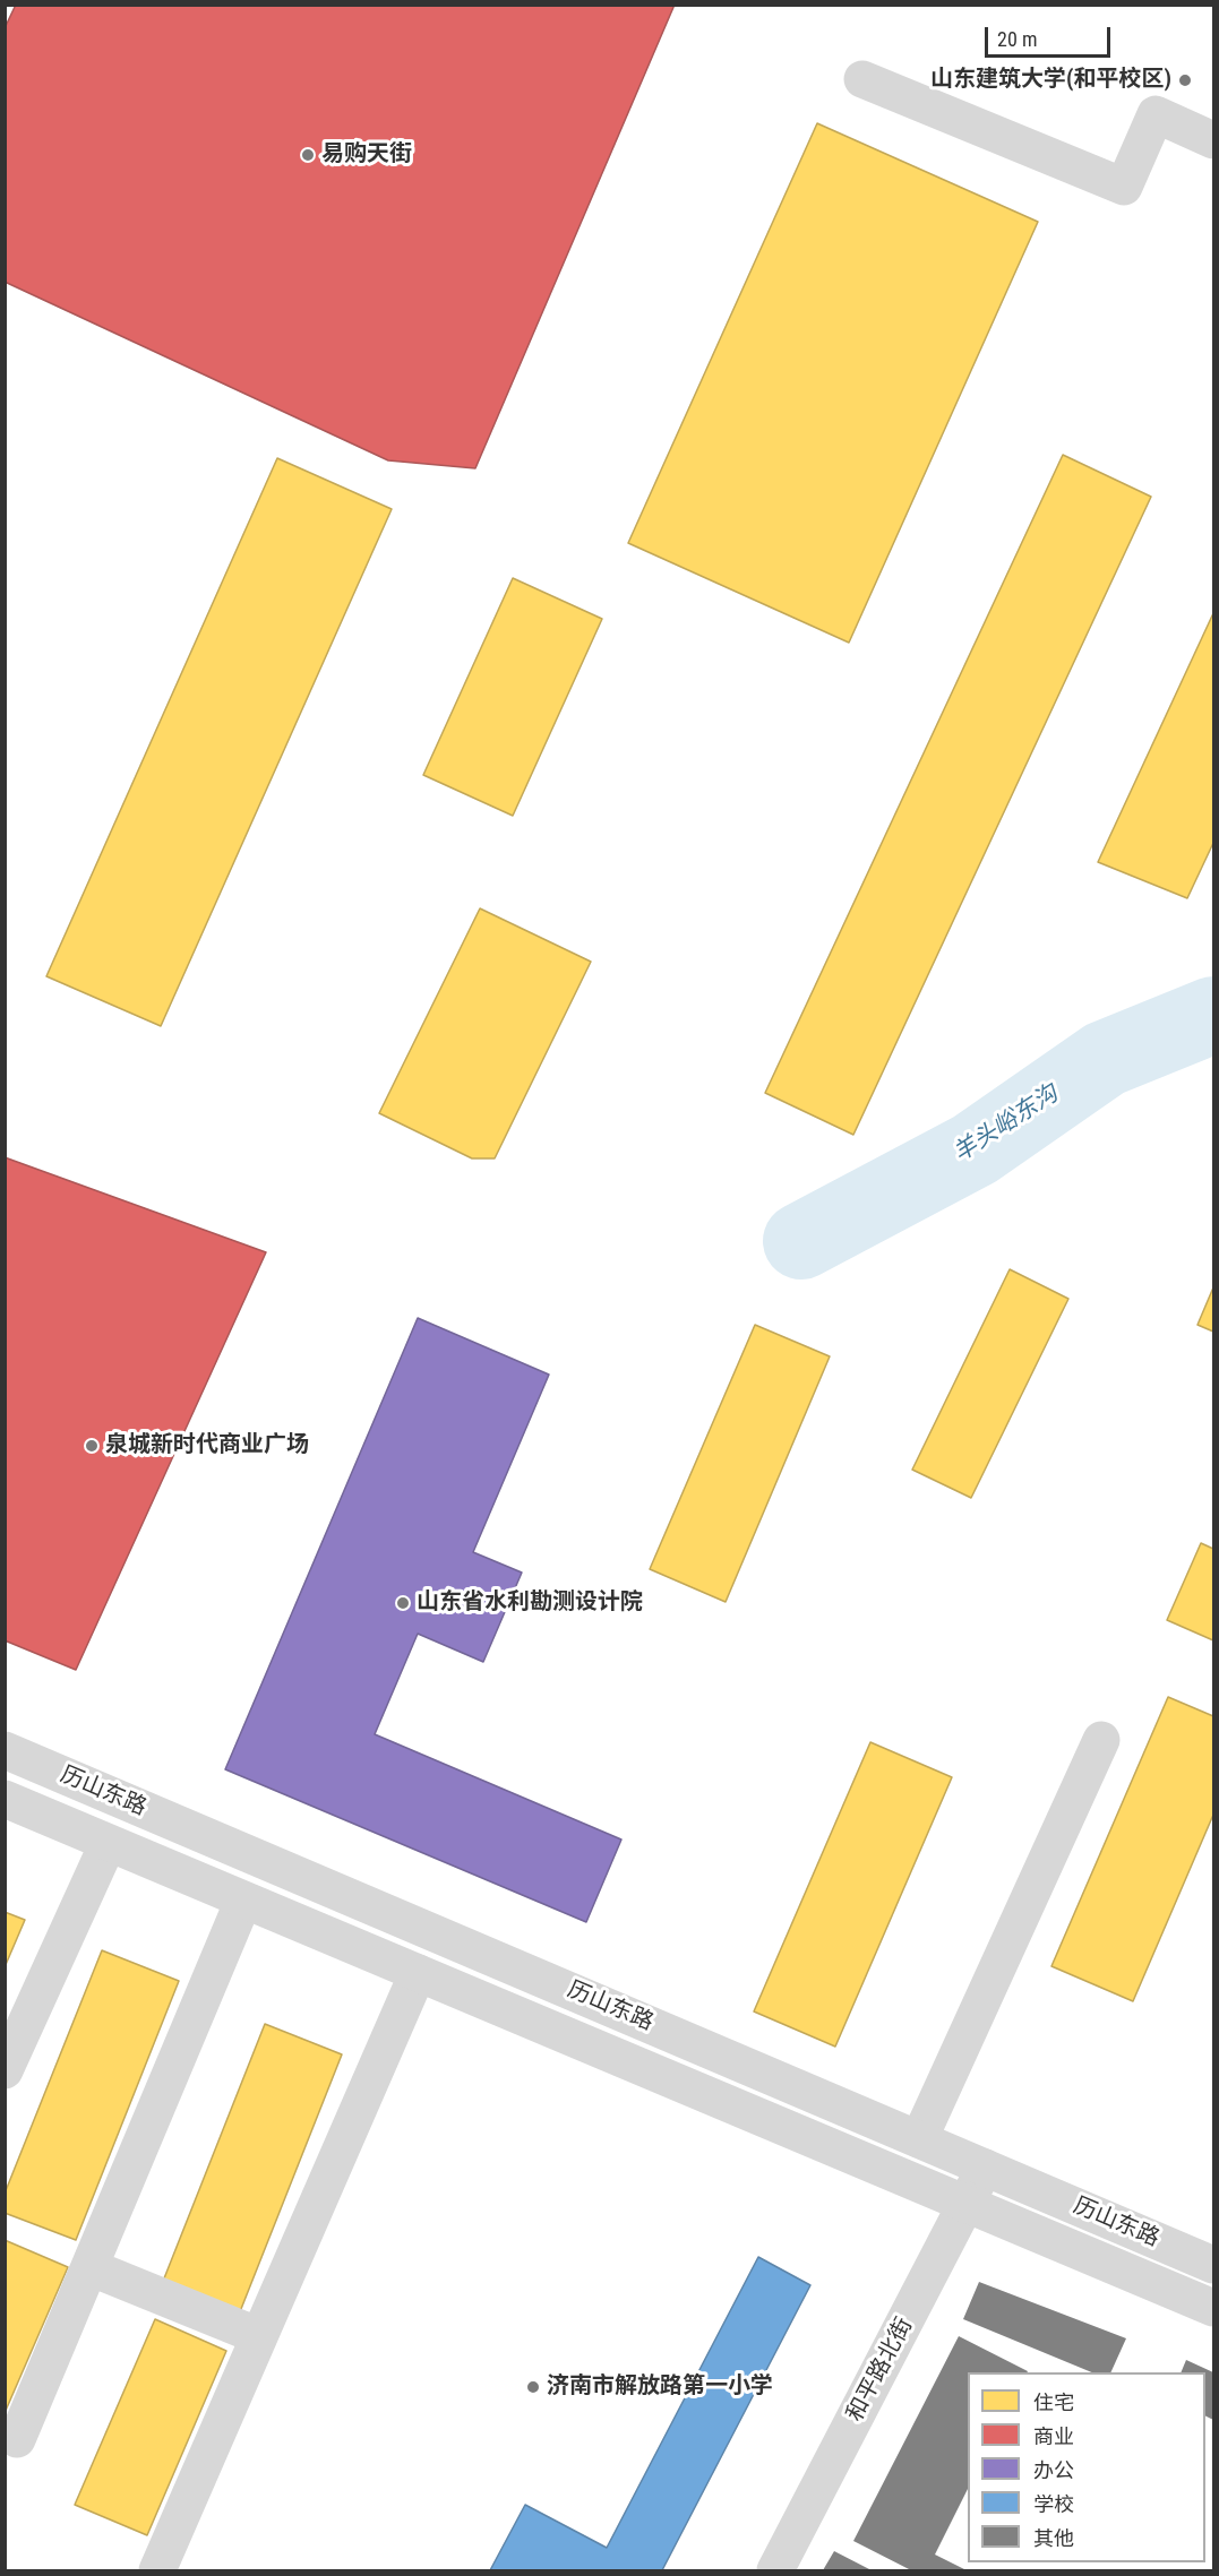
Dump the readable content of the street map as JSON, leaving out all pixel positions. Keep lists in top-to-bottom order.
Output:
{
  "streets": {
    "street": ["历山东路", "和平路北街"]
  },
  "crossings": [
    ["历山东路", "和平路北街"]
  ],
  "water": ["羊头峪东沟"],
  "places": [
    "山东建筑大学(和平校区)",
    "易购天街",
    "泉城新时代商业广场",
    "山东省水利勘测设计院",
    "济南市解放路第一小学"
  ],
  "legend": [
    "住宅",
    "商业",
    "办公",
    "学校",
    "其他"
  ],
  "scale_bar": "20 m"
}
